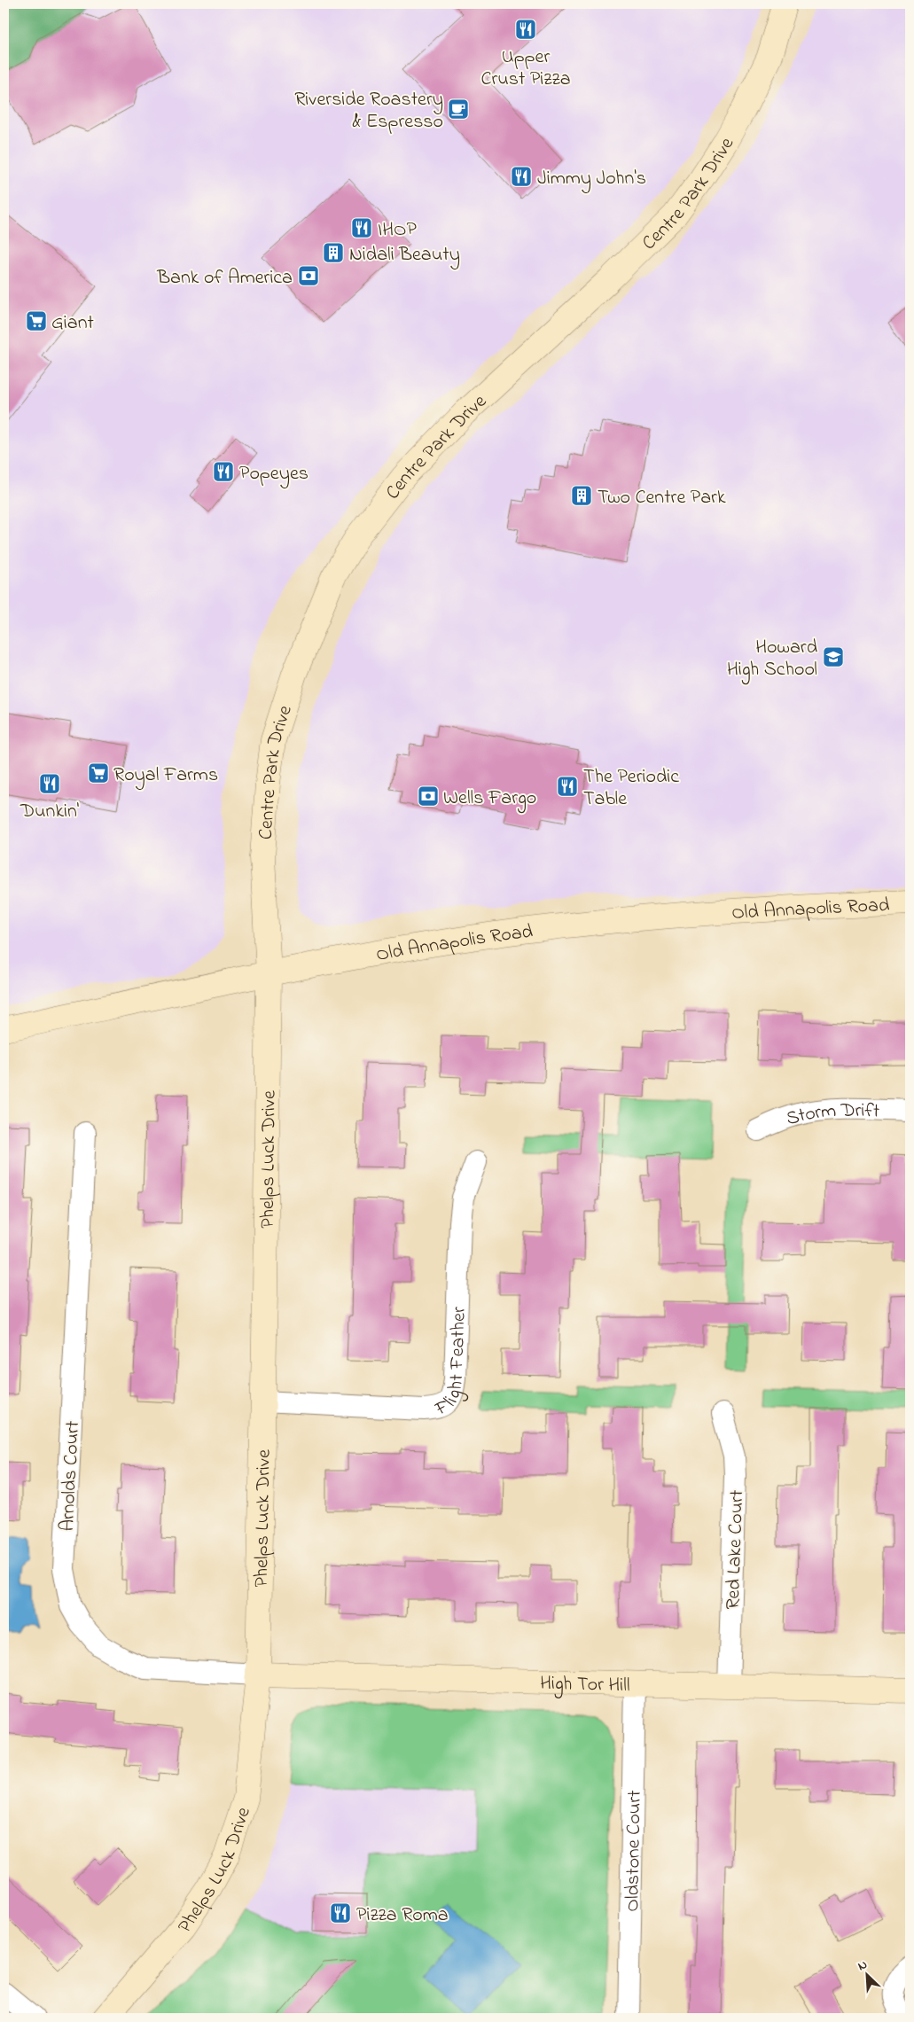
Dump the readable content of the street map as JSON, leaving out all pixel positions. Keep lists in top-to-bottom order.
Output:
{
  "streets": {
    "street": [
      "Centre Park Drive",
      "Old Annapolis Road",
      "Storm Drift",
      "Phelps Luck Drive",
      "Flight Feather",
      "Arnolds Court",
      "Red Lake Court",
      "High Tor Hill",
      "Oldstone Court"
    ]
  },
  "crossings": [
    ["Centre Park Drive", "Old Annapolis Road"],
    ["Centre Park Drive", "Phelps Luck Drive"],
    ["Old Annapolis Road", "Phelps Luck Drive"],
    ["Phelps Luck Drive", "Flight Feather"],
    ["Phelps Luck Drive", "Arnolds Court"],
    ["Phelps Luck Drive", "High Tor Hill"],
    ["Arnolds Court", "High Tor Hill"],
    ["Red Lake Court", "High Tor Hill"],
    ["High Tor Hill", "Oldstone Court"]
  ],
  "places": {
    "restaurant": [
      "Upper Crust Pizza",
      "Jimmy John's",
      "IHOP",
      "Popeyes",
      "Dunkin'",
      "The Periodic Table",
      "Pizza Roma"
    ],
    "cafe": ["Riverside Roastery & Espresso"],
    "building": ["Nidali Beauty", "Two Centre Park"],
    "bank": ["Bank of America", "Wells Fargo"],
    "supermarket": ["Giant", "Royal Farms"],
    "school or university": ["Howard High School"]
  },
  "north": "top left"
}
